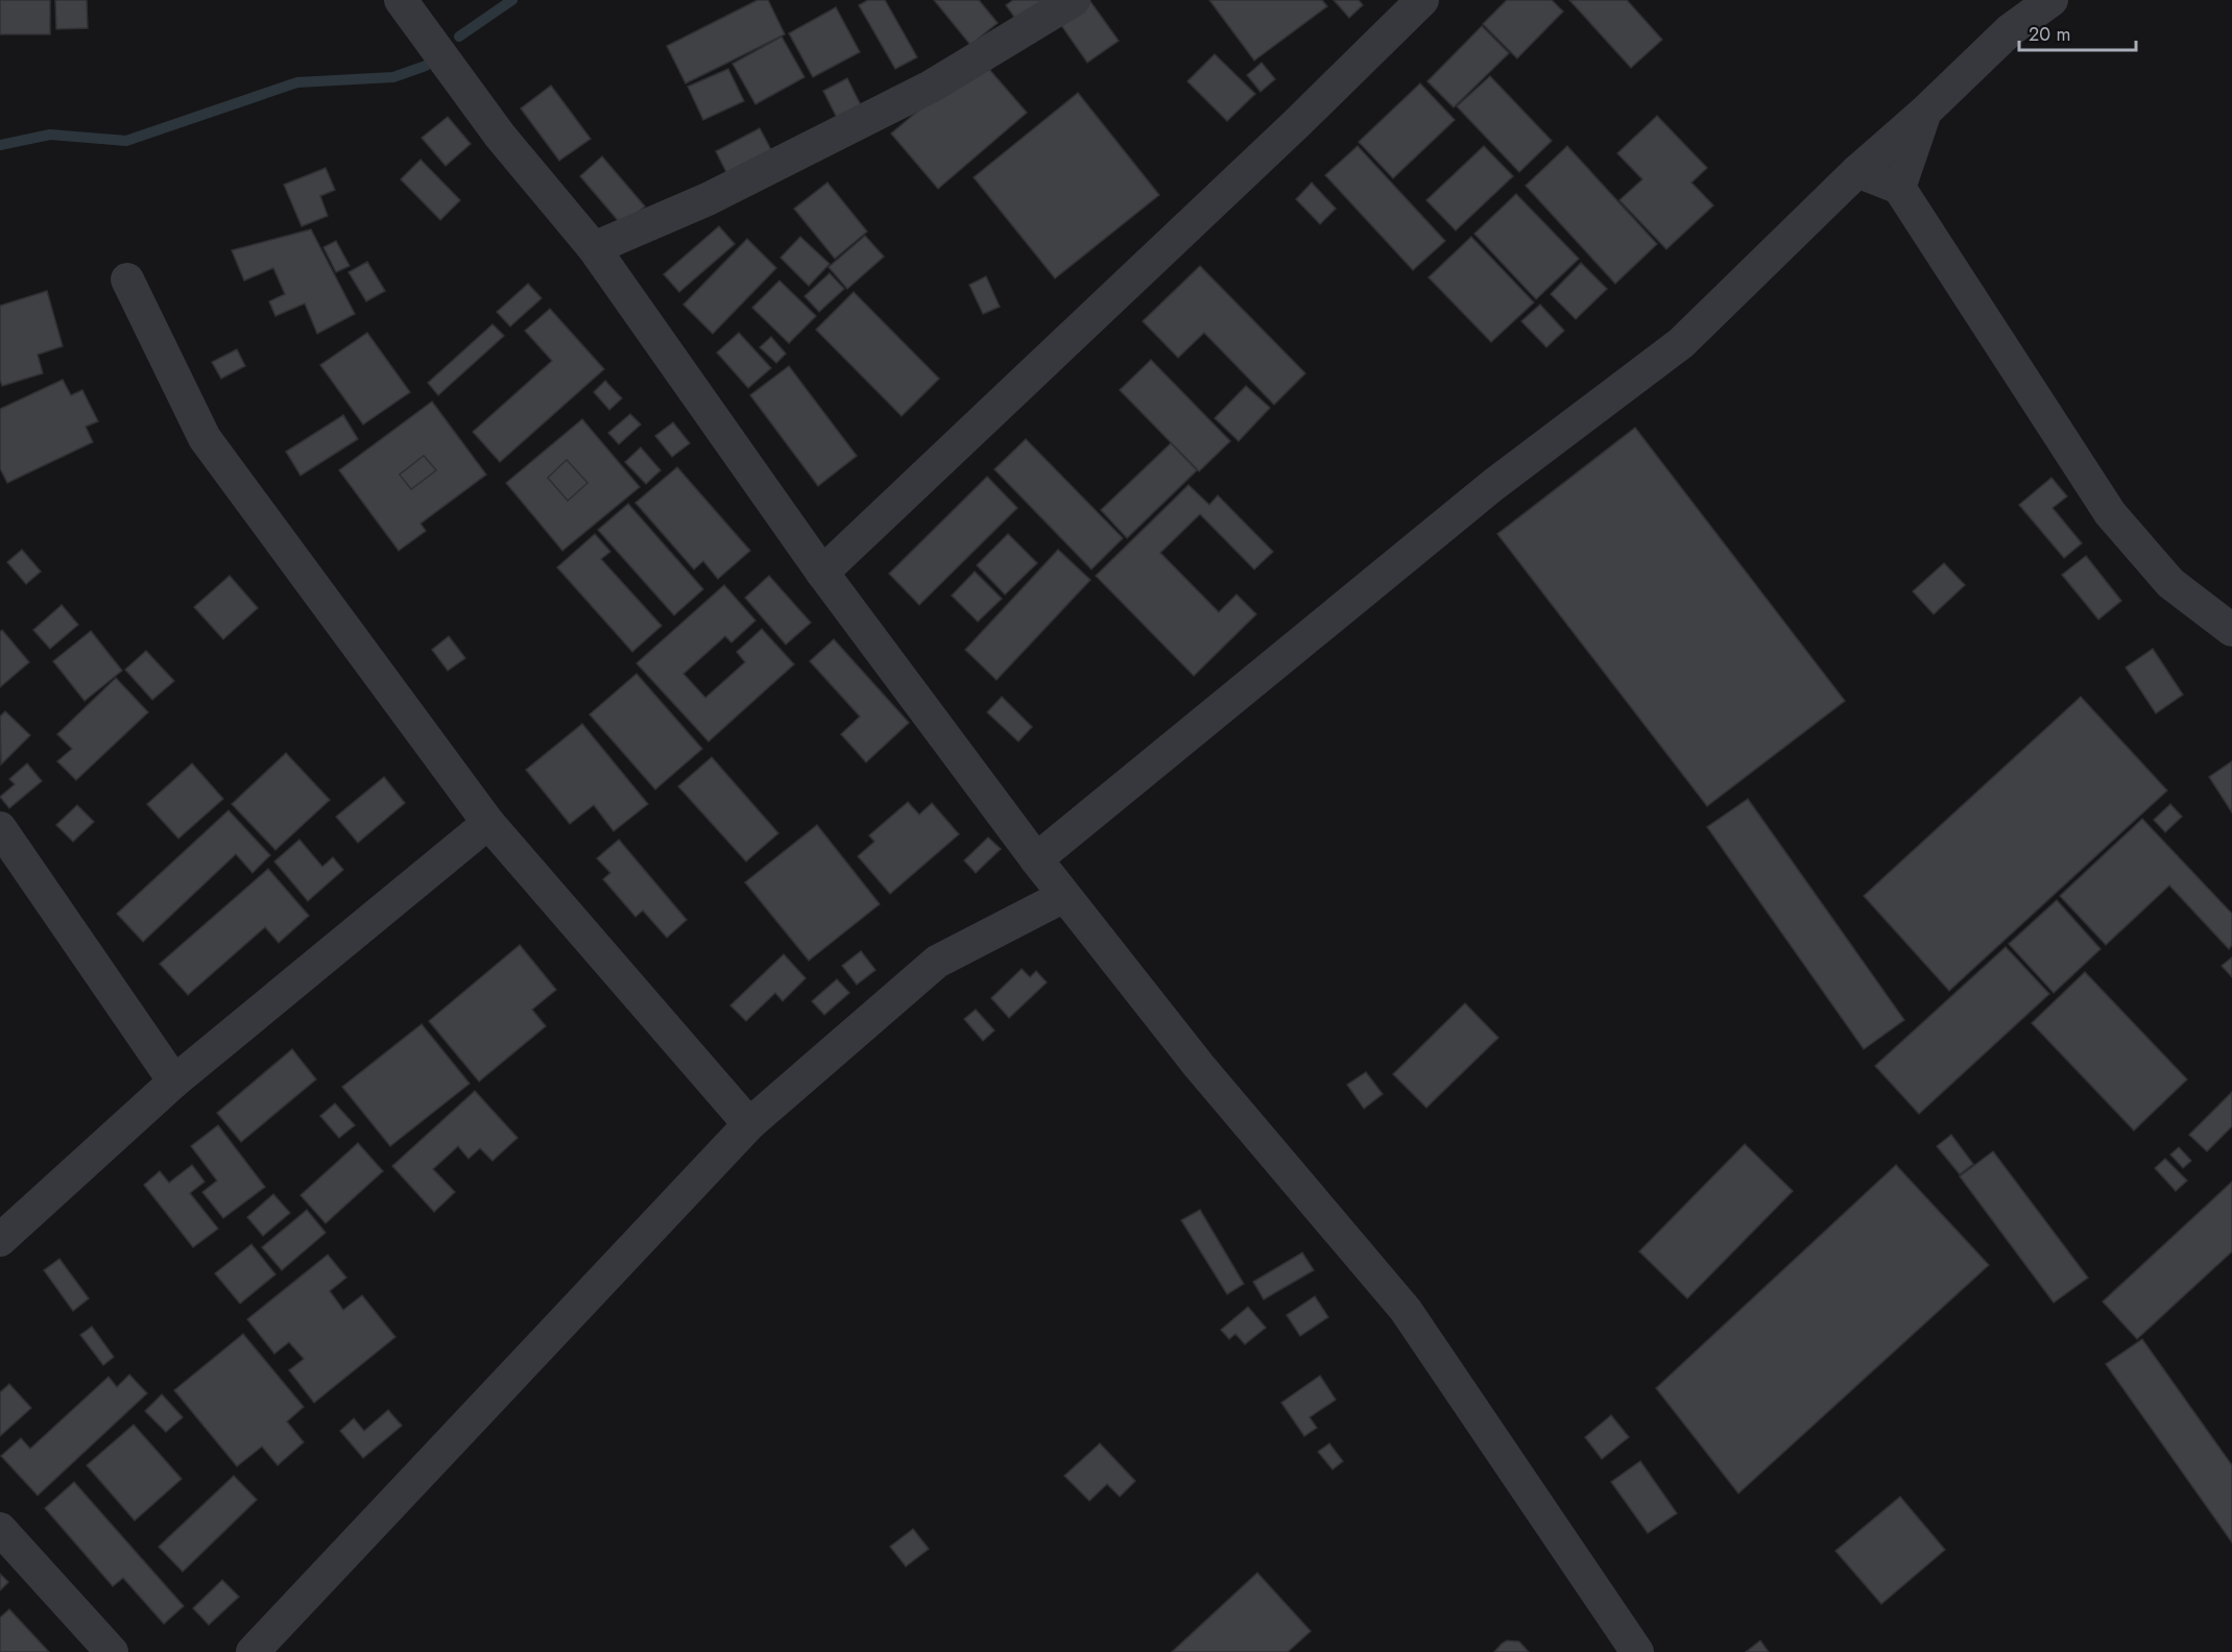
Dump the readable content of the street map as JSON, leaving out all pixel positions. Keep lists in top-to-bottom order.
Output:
{
  "scale_bar": "20 m"
}
